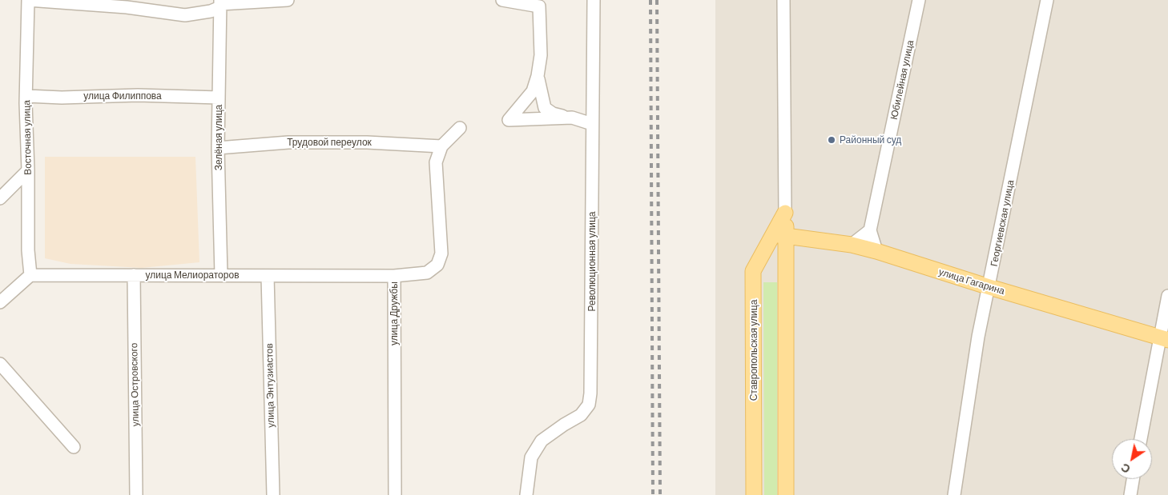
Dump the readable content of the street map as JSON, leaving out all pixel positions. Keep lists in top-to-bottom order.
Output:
{
  "streets": {
    "main road": ["улица Гагарина", "Ставропольская улица"],
    "street": [
      "Юбилейная улица",
      "улица Филиппова",
      "Восточная улица",
      "Зелёная улица",
      "Трудовой переулок",
      "Георгиевская улица",
      "Революционная улица",
      "улица Мелиораторов",
      "улица Дружбы",
      "улица Островского",
      "улица Энтузиастов"
    ]
  },
  "crossings": [
    ["Юбилейная улица", "улица Гагарина"],
    ["улица Филиппова", "Восточная улица"],
    ["улица Филиппова", "Зелёная улица"],
    ["Восточная улица", "улица Мелиораторов"],
    ["Зелёная улица", "Трудовой переулок"],
    ["Зелёная улица", "улица Мелиораторов"],
    ["Трудовой переулок", "улица Дружбы"],
    ["Георгиевская улица", "улица Гагарина"],
    ["улица Мелиораторов", "улица Дружбы"],
    ["улица Мелиораторов", "улица Островского"],
    ["улица Мелиораторов", "улица Энтузиастов"],
    ["улица Гагарина", "Ставропольская улица"]
  ],
  "places": ["Районный суд"],
  "north": "bottom left"
}
